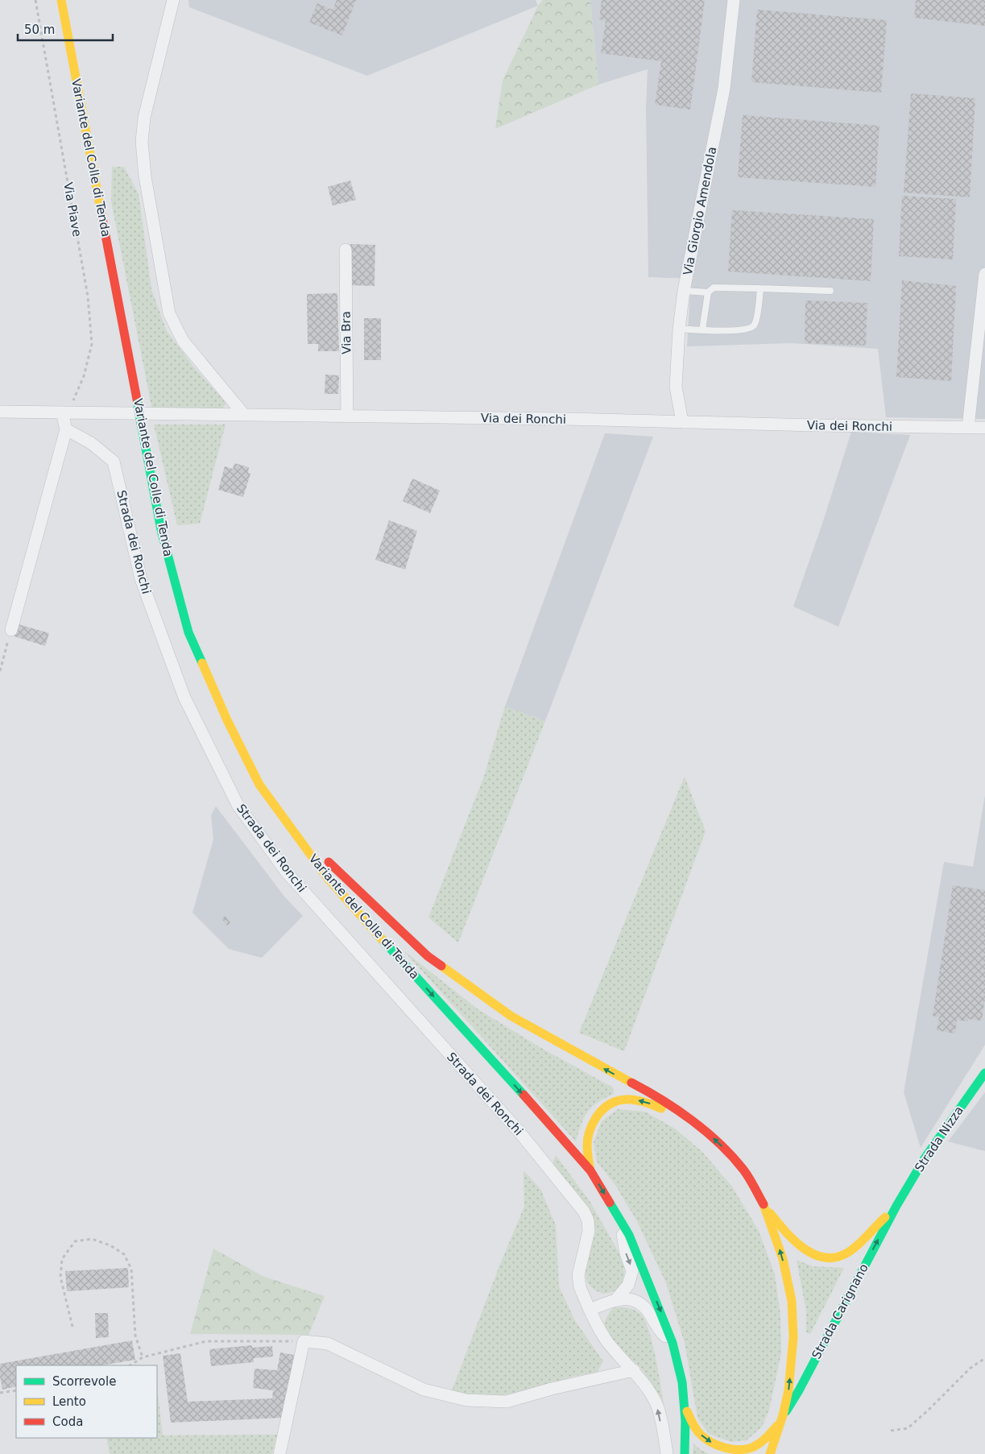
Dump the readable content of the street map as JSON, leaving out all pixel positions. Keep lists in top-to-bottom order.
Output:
{
  "streets": {
    "main road": ["Variante del Colle di Tenda", "Strada Nizza", "Strada Carignano"],
    "street": [
      "Via Giorgio Amendola",
      "Via Bra",
      "Via dei Ronchi",
      "Strada dei Ronchi"
    ],
    "path": ["Via Piave"]
  },
  "crossings": [
    ["Via Piave", "Via dei Ronchi"],
    ["Via Giorgio Amendola", "Via dei Ronchi"],
    ["Via Bra", "Via dei Ronchi"],
    ["Strada Nizza", "Strada Carignano"]
  ],
  "one_way": ["Strada Carignano"],
  "legend": ["Scorrevole", "Lento", "Coda"],
  "scale_bar": "50 m"
}
